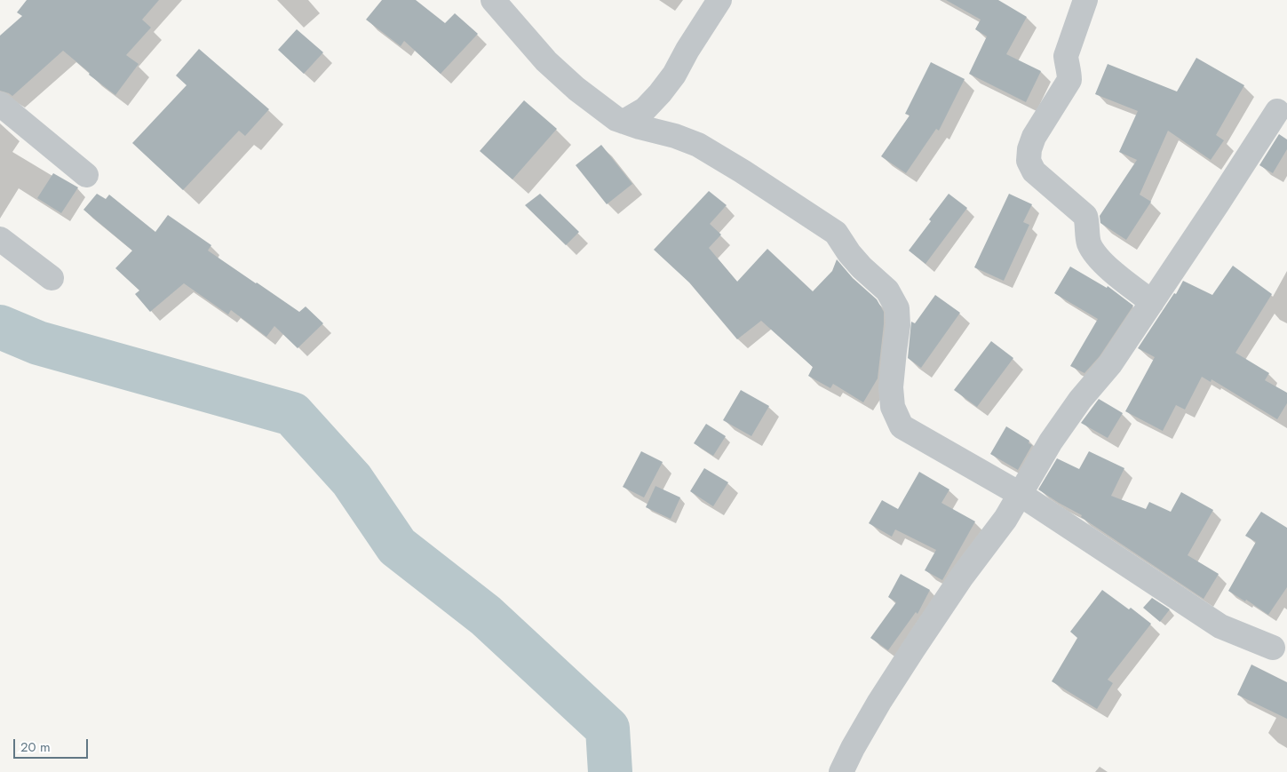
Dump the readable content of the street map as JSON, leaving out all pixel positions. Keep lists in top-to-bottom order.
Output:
{
  "scale_bar": "20 m"
}
